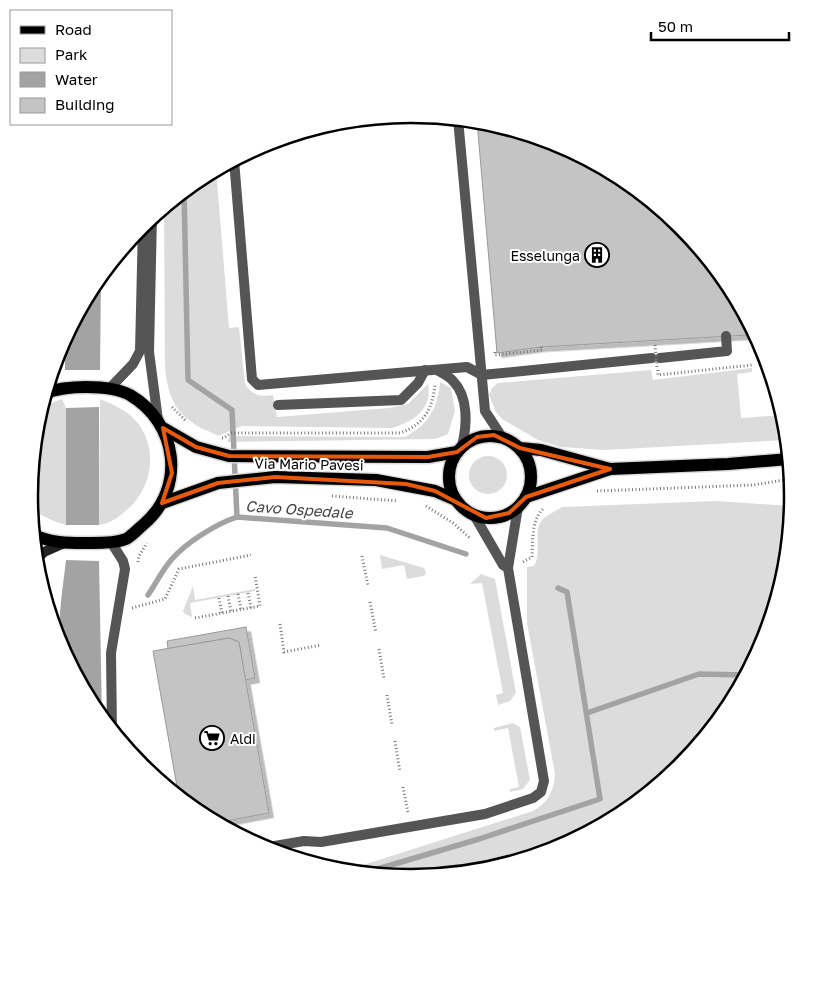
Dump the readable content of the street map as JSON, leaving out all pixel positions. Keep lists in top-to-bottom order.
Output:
{
  "streets": {
    "main road": ["Via Mario Pavesi"]
  },
  "water": ["Cavo Ospedale"],
  "places": {
    "building": ["Esselunga"],
    "supermarket": ["Aldi"]
  },
  "legend": [
    "Road",
    "Park",
    "Water",
    "Building"
  ],
  "scale_bar": "50 m"
}
